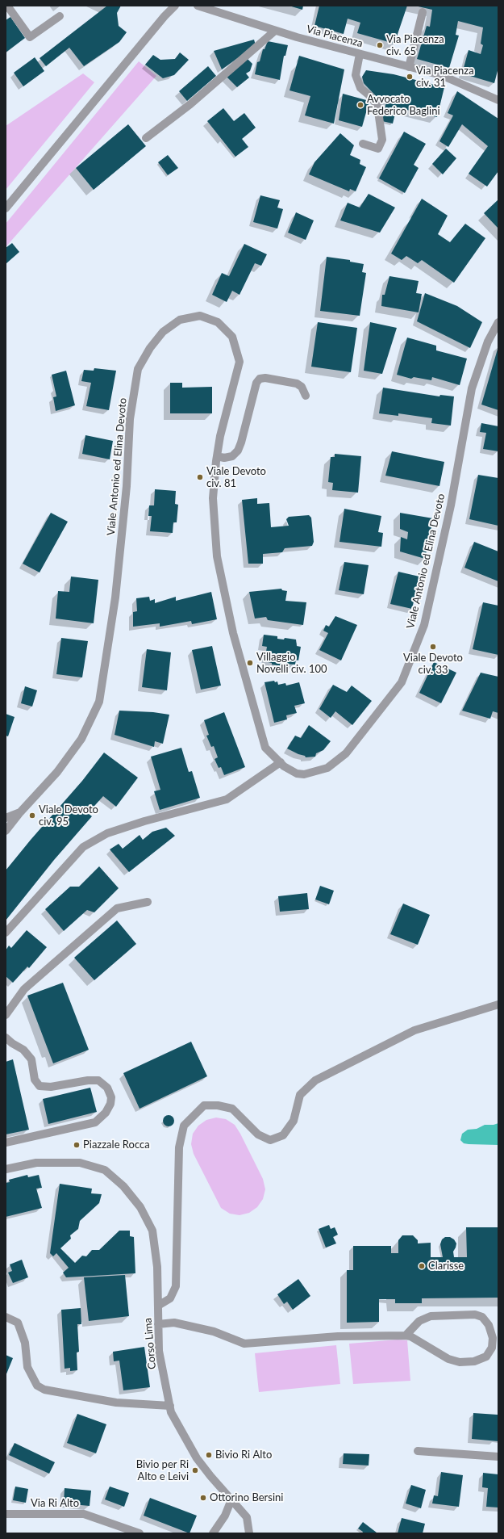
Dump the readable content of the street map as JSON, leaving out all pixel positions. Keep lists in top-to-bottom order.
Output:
{
  "streets": {
    "street": [
      "Via Piacenza",
      "Viale Antonio ed Elina Devoto",
      "Corso Lima",
      "Via Ri Alto"
    ]
  },
  "places": [
    "Via Piacenza civ. 65",
    "Via Piacenza civ. 31",
    "Avvocato Federico Baglini",
    "Viale Devoto civ. 81",
    "Viale Devoto civ. 33",
    "Villaggio Novelli civ. 100",
    "Viale Devoto civ. 95",
    "Piazzale Rocca",
    "Clarisse",
    "Bivio Ri Alto",
    "Bivio per Ri Alto e Leivi",
    "Ottorino Bersini"
  ]
}
